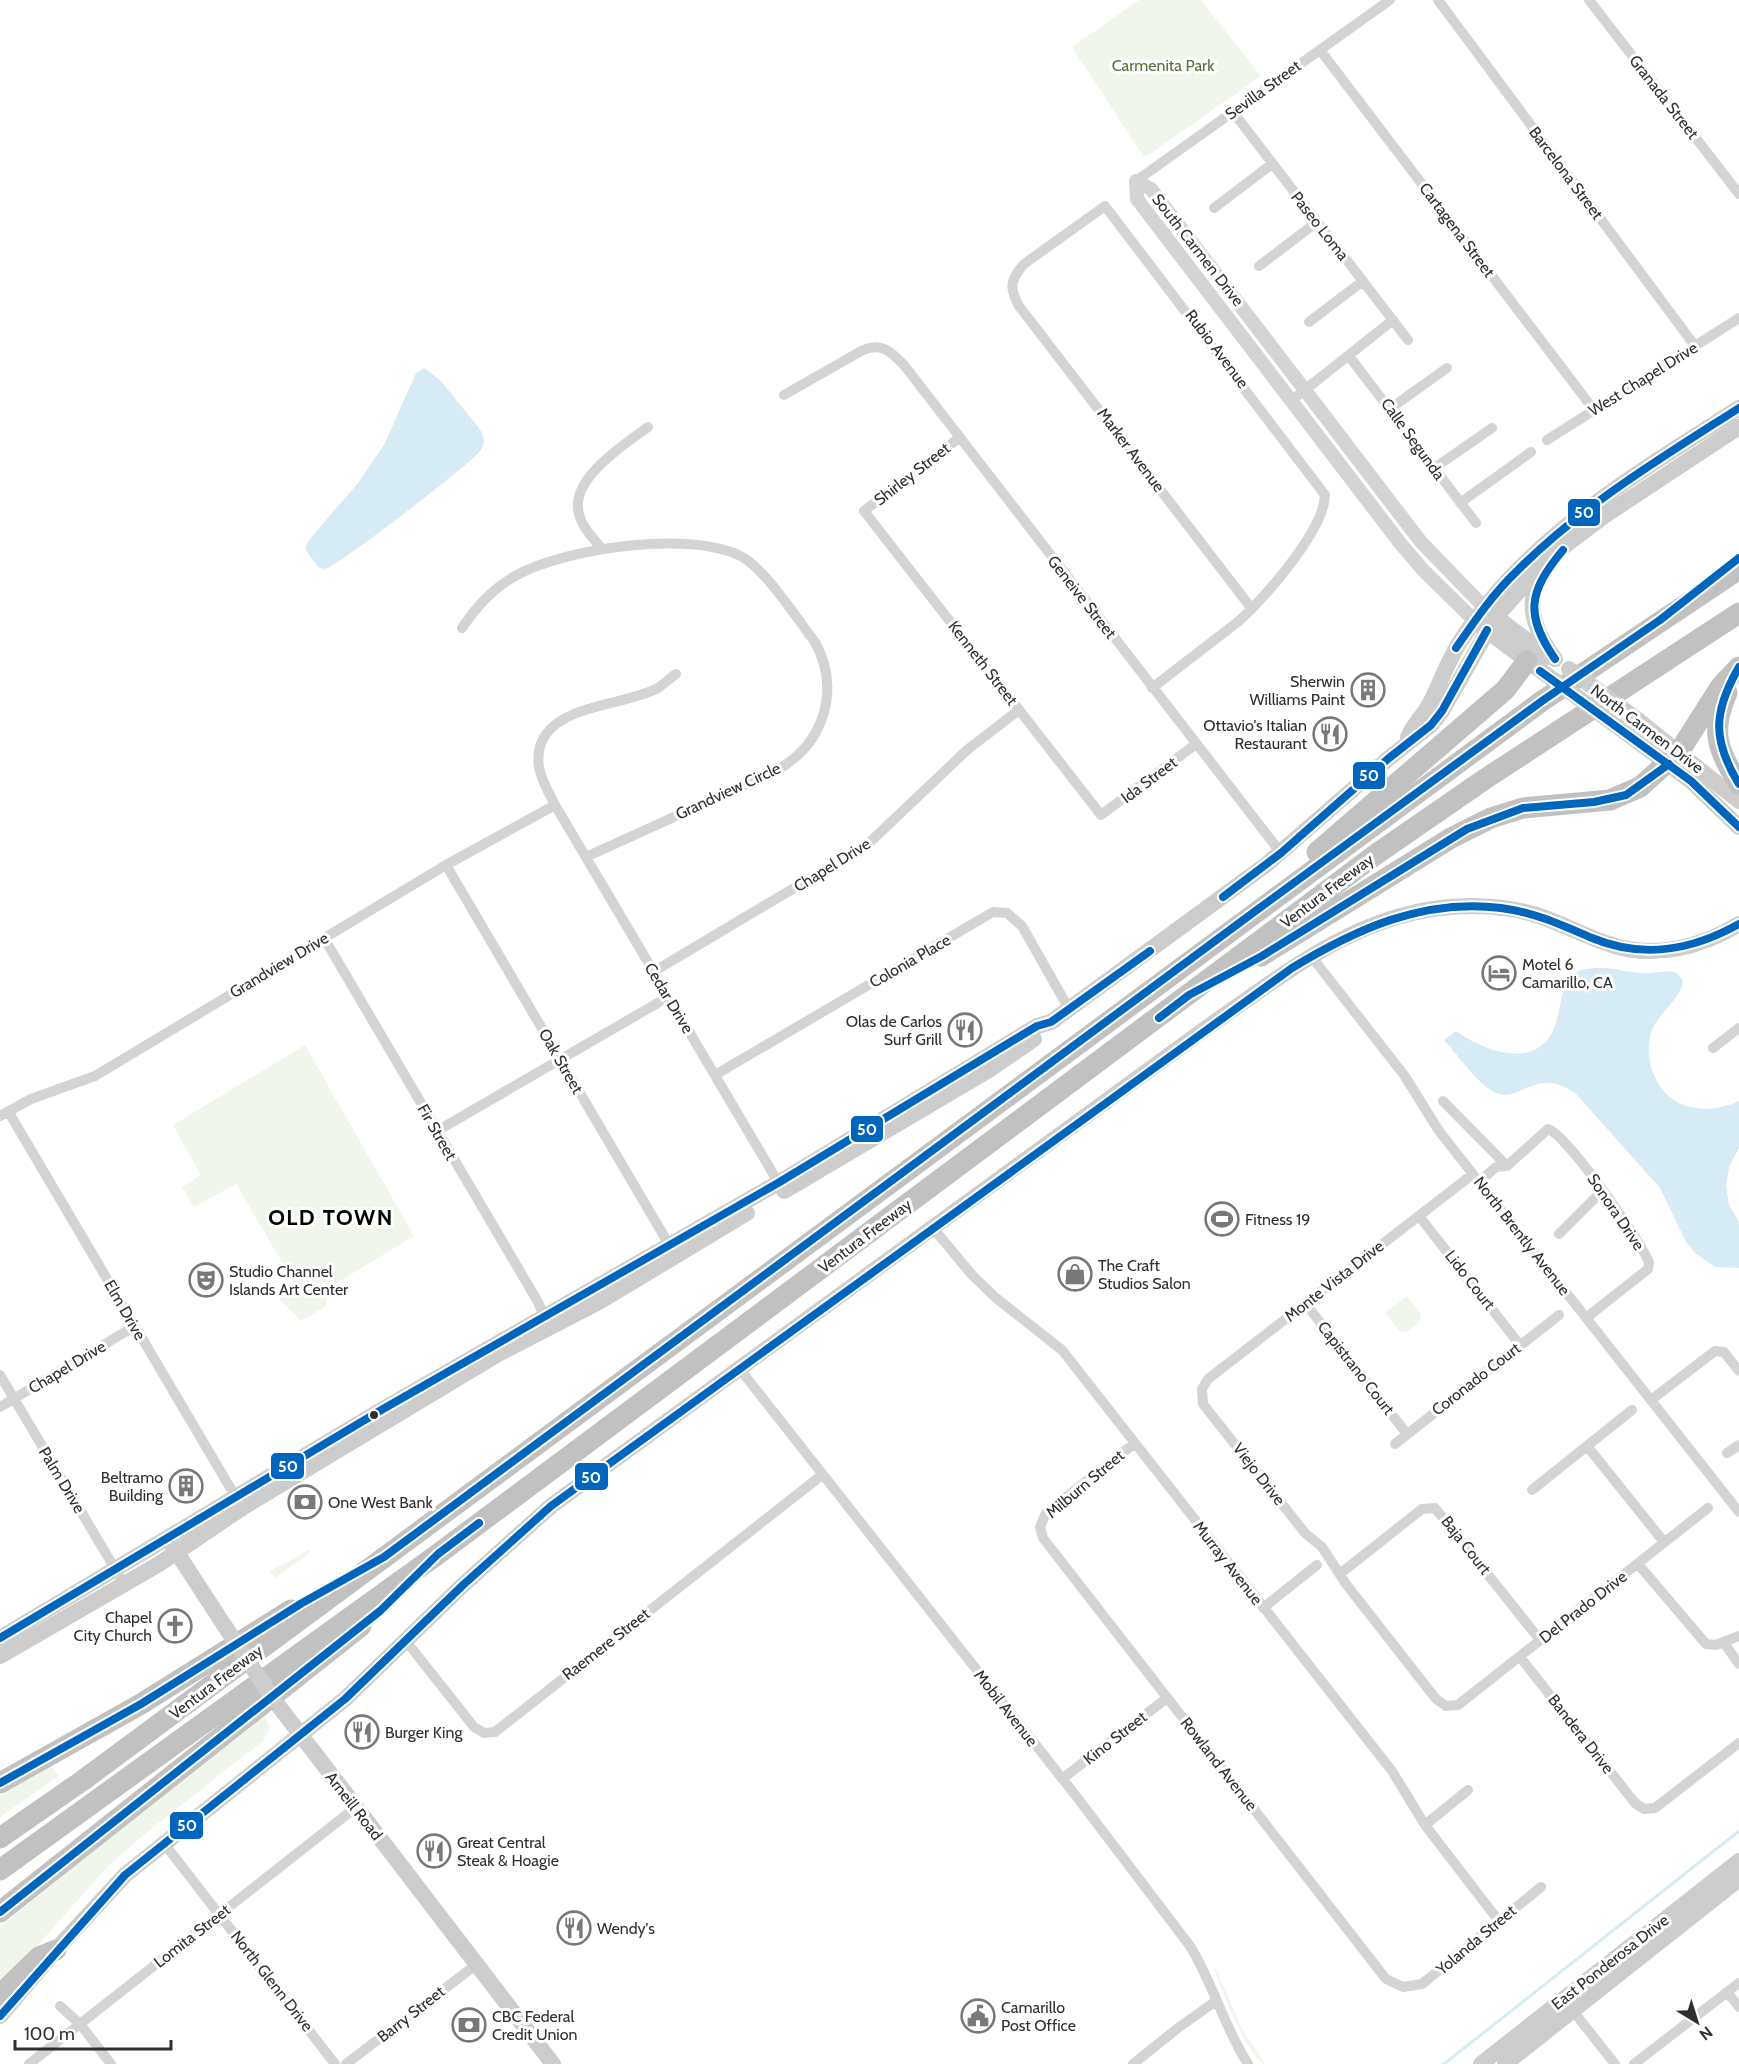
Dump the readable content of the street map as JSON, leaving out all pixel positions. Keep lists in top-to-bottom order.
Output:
{
  "streets": {
    "highway": ["Ventura Freeway"],
    "main road": ["North Carmen Drive", "Arneill Road", "East Ponderosa Drive"],
    "street": [
      "Sevilla Street",
      "Granada Street",
      "Barcelona Street",
      "Paseo Loma",
      "Cartagena Street",
      "South Carmen Drive",
      "Rubio Avenue",
      "West Chapel Drive",
      "Calle Segunda",
      "Marker Avenue",
      "Shirley Street",
      "Geneive Street",
      "Kenneth Street",
      "Ida Street",
      "Grandview Circle",
      "Chapel Drive",
      "Colonia Place",
      "Grandview Drive",
      "Cedar Drive",
      "Oak Street",
      "Fir Street",
      "Sonora Drive",
      "North Brently Avenue",
      "Lido Court",
      "Monte Vista Drive",
      "Elm Drive",
      "Capistrano Court",
      "Coronado Court",
      "Viejo Drive",
      "Palm Drive",
      "Milburn Street",
      "Baja Court",
      "Murray Avenue",
      "Del Prado Drive",
      "Raemere Street",
      "Mobil Avenue",
      "Bandera Drive",
      "Kino Street",
      "Rowland Avenue",
      "Lomita Street",
      "Yolanda Street",
      "North Glenn Drive",
      "Barry Street"
    ]
  },
  "crossings": [
    ["Sevilla Street", "Paseo Loma"],
    ["Sevilla Street", "Cartagena Street"],
    ["Sevilla Street", "South Carmen Drive"],
    ["Barcelona Street", "West Chapel Drive"],
    ["Cartagena Street", "West Chapel Drive"],
    ["South Carmen Drive", "North Carmen Drive"],
    ["Rubio Avenue", "Marker Avenue"],
    ["Shirley Street", "Geneive Street"],
    ["Shirley Street", "Kenneth Street"],
    ["Geneive Street", "Ida Street"],
    ["Kenneth Street", "Ida Street"],
    ["Kenneth Street", "Chapel Drive"],
    ["Grandview Circle", "Cedar Drive"],
    ["Chapel Drive", "Cedar Drive"],
    ["Chapel Drive", "Elm Drive"],
    ["Chapel Drive", "Palm Drive"],
    ["Colonia Place", "Cedar Drive"],
    ["Grandview Drive", "Cedar Drive"],
    ["Grandview Drive", "Oak Street"],
    ["Grandview Drive", "Fir Street"],
    ["Grandview Drive", "Elm Drive"],
    ["Sonora Drive", "North Brently Avenue"],
    ["Sonora Drive", "Monte Vista Drive"],
    ["North Brently Avenue", "Monte Vista Drive"],
    ["Lido Court", "Monte Vista Drive"],
    ["Lido Court", "Coronado Court"],
    ["Monte Vista Drive", "Capistrano Court"],
    ["Monte Vista Drive", "Viejo Drive"],
    ["Capistrano Court", "Coronado Court"],
    ["Viejo Drive", "Baja Court"],
    ["Viejo Drive", "Del Prado Drive"],
    ["Milburn Street", "Murray Avenue"],
    ["Milburn Street", "Rowland Avenue"],
    ["Baja Court", "Del Prado Drive"],
    ["Murray Avenue", "Yolanda Street"],
    ["Del Prado Drive", "Bandera Drive"],
    ["Raemere Street", "Mobil Avenue"],
    ["Mobil Avenue", "Kino Street"],
    ["Kino Street", "Rowland Avenue"],
    ["Rowland Avenue", "Yolanda Street"],
    ["Arneill Road", "Lomita Street"],
    ["Arneill Road", "Barry Street"],
    ["Lomita Street", "North Glenn Drive"]
  ],
  "districts": ["OLD TOWN"],
  "parks": ["Carmenita Park"],
  "places": {
    "building": ["Sherwin Williams Paint", "Beltramo Building"],
    "restaurant": [
      "Ottavio's Italian Restaurant",
      "Olas de Carlos Surf Grill",
      "Burger King",
      "Great Central Steak & Hoagie",
      "Wendy's"
    ],
    "hotel": ["Motel 6 Camarillo, CA"],
    "sports": ["Fitness 19"],
    "shop": ["The Craft Studios Salon"],
    "theatre": ["Studio Channel Islands Art Center"],
    "bank": ["One West Bank", "CBC Federal Credit Union"],
    "church": ["Chapel City Church"],
    "public building": ["Camarillo Post Office"]
  },
  "lines": ["transit line 50"],
  "scale_bar": "100 m",
  "north": "bottom right"
}
